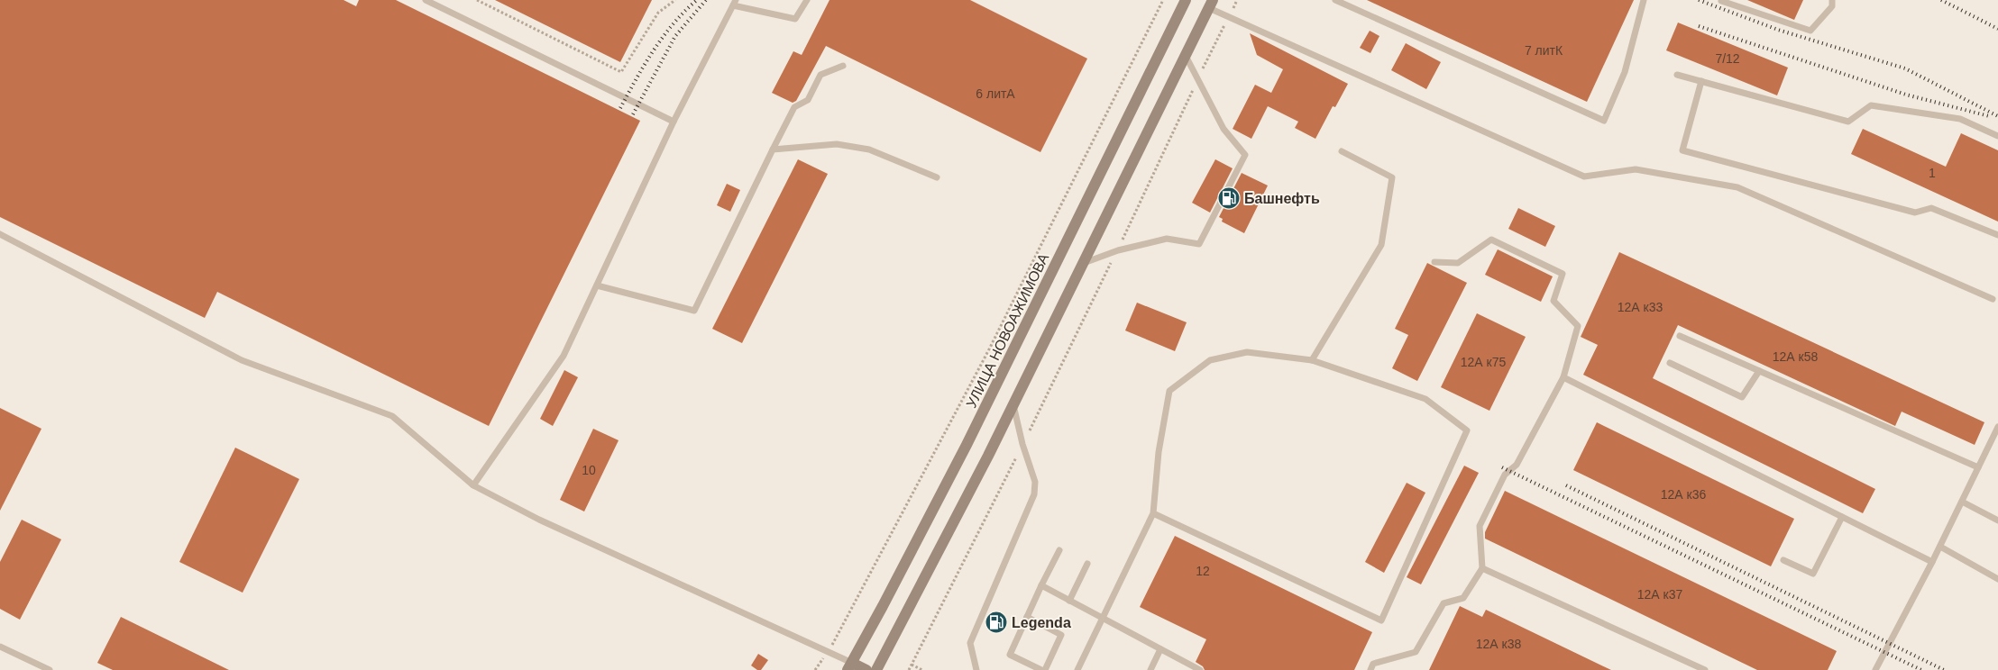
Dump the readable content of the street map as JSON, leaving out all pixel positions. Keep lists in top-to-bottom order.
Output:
{
  "streets": {
    "main road": ["УЛИЦА НОВОАЖИМОВА"]
  },
  "places": {
    "fuel station": ["Башнефть", "Legenda"]
  },
  "house_numbers": [
    "7 литК",
    "7/12",
    "6 литА",
    "1",
    "12А к33",
    "12А к58",
    "12А к75",
    "10",
    "12А к36",
    "12",
    "12А к37",
    "12А к38"
  ]
}
